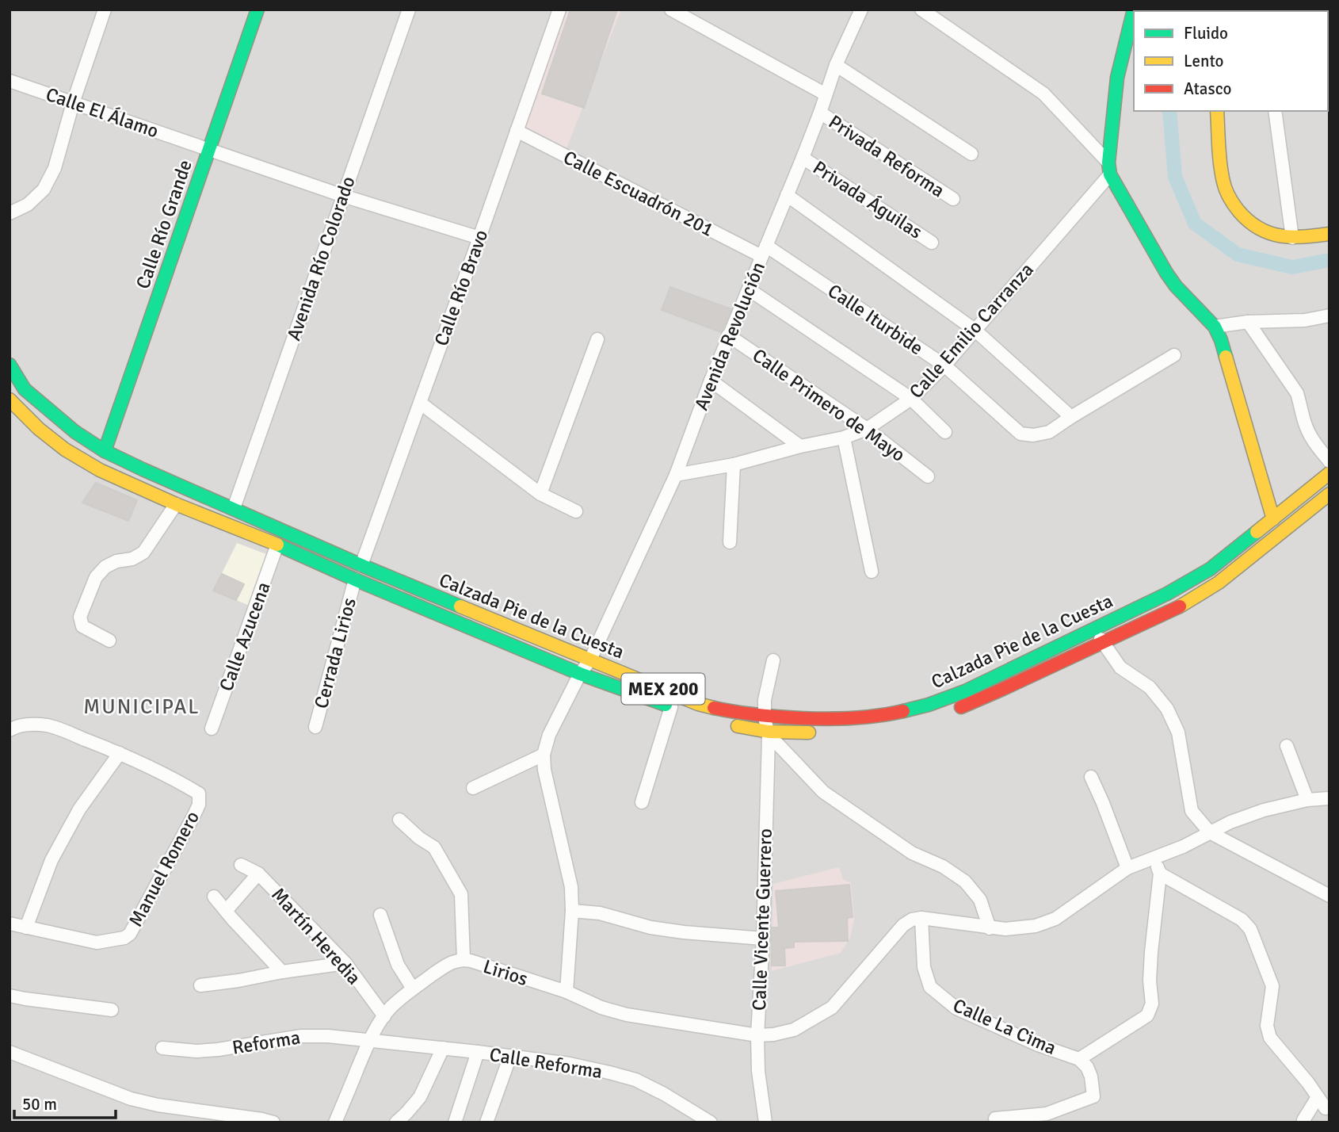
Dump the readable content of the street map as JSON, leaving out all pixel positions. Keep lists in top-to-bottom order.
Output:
{
  "streets": {
    "main road": ["Calle Río Grande", "Calzada Pie de la Cuesta", "MEX 200"],
    "street": [
      "Calle El Álamo",
      "Privada Reforma",
      "Calle Escuadrón 201",
      "Privada Águilas",
      "Avenida Río Colorado",
      "Calle Río Bravo",
      "Calle Iturbide",
      "Calle Emilio Carranza",
      "Avenida Revolución",
      "Calle Primero de Mayo",
      "Calle Azucena",
      "Cerrada Lirios",
      "Manuel Romero",
      "Calle Vicente Guerrero",
      "Martín Heredia",
      "Lirios",
      "Calle La Cima",
      "Reforma",
      "Calle Reforma"
    ]
  },
  "crossings": [
    ["Calle El Álamo", "Calle Río Grande"],
    ["Calle El Álamo", "Avenida Río Colorado"],
    ["Calle El Álamo", "Calle Río Bravo"],
    ["Privada Reforma", "Avenida Revolución"],
    ["Calle Escuadrón 201", "Calle Río Bravo"],
    ["Calle Escuadrón 201", "Calle Iturbide"],
    ["Calle Escuadrón 201", "Avenida Revolución"],
    ["Privada Águilas", "Avenida Revolución"],
    ["Calle Río Grande", "Calzada Pie de la Cuesta"],
    ["Avenida Río Colorado", "Calzada Pie de la Cuesta"],
    ["Calle Río Bravo", "Calzada Pie de la Cuesta"],
    ["Calle Iturbide", "Calle Emilio Carranza"],
    ["Calle Iturbide", "Avenida Revolución"],
    ["Calle Emilio Carranza", "Avenida Revolución"],
    ["Calle Emilio Carranza", "Calle Primero de Mayo"],
    ["Avenida Revolución", "Calle Primero de Mayo"],
    ["Avenida Revolución", "Calzada Pie de la Cuesta"],
    ["Calzada Pie de la Cuesta", "Calle Azucena"],
    ["Calzada Pie de la Cuesta", "Cerrada Lirios"],
    ["Calzada Pie de la Cuesta", "Calle Vicente Guerrero"],
    ["Calle Vicente Guerrero", "Lirios"],
    ["Martín Heredia", "Lirios"],
    ["Lirios", "Calle La Cima"],
    ["Lirios", "Reforma"],
    ["Lirios", "Calle Reforma"],
    ["Reforma", "Calle Reforma"]
  ],
  "districts": ["MUNICIPAL"],
  "legend": ["Fluido", "Lento", "Atasco"],
  "scale_bar": "50 m"
}
